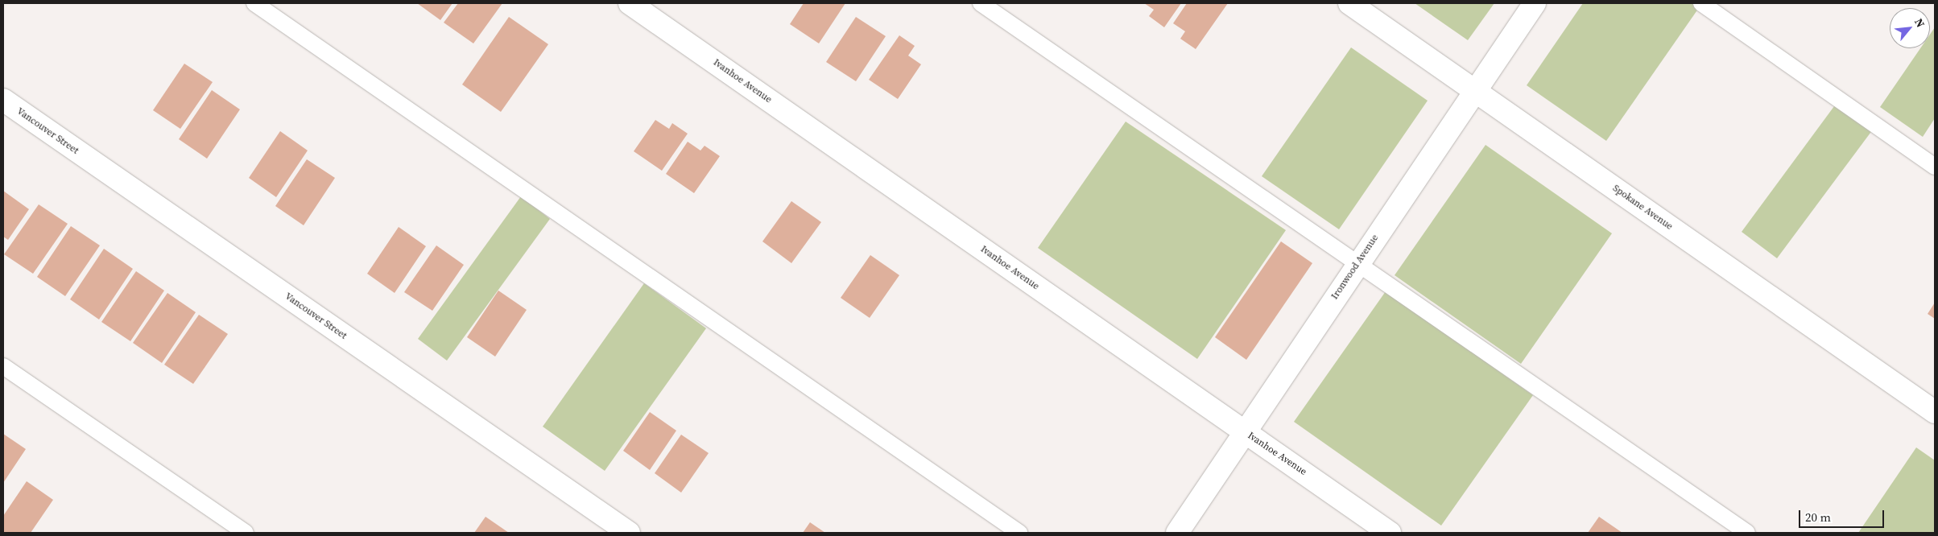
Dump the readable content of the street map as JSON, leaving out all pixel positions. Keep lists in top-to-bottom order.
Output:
{
  "streets": {
    "street": [
      "Ivanhoe Avenue",
      "Vancouver Street",
      "Spokane Avenue",
      "Ironwood Avenue"
    ]
  },
  "crossings": [
    ["Ivanhoe Avenue", "Ironwood Avenue"],
    ["Spokane Avenue", "Ironwood Avenue"]
  ],
  "scale_bar": "20 m",
  "north": "top right"
}
